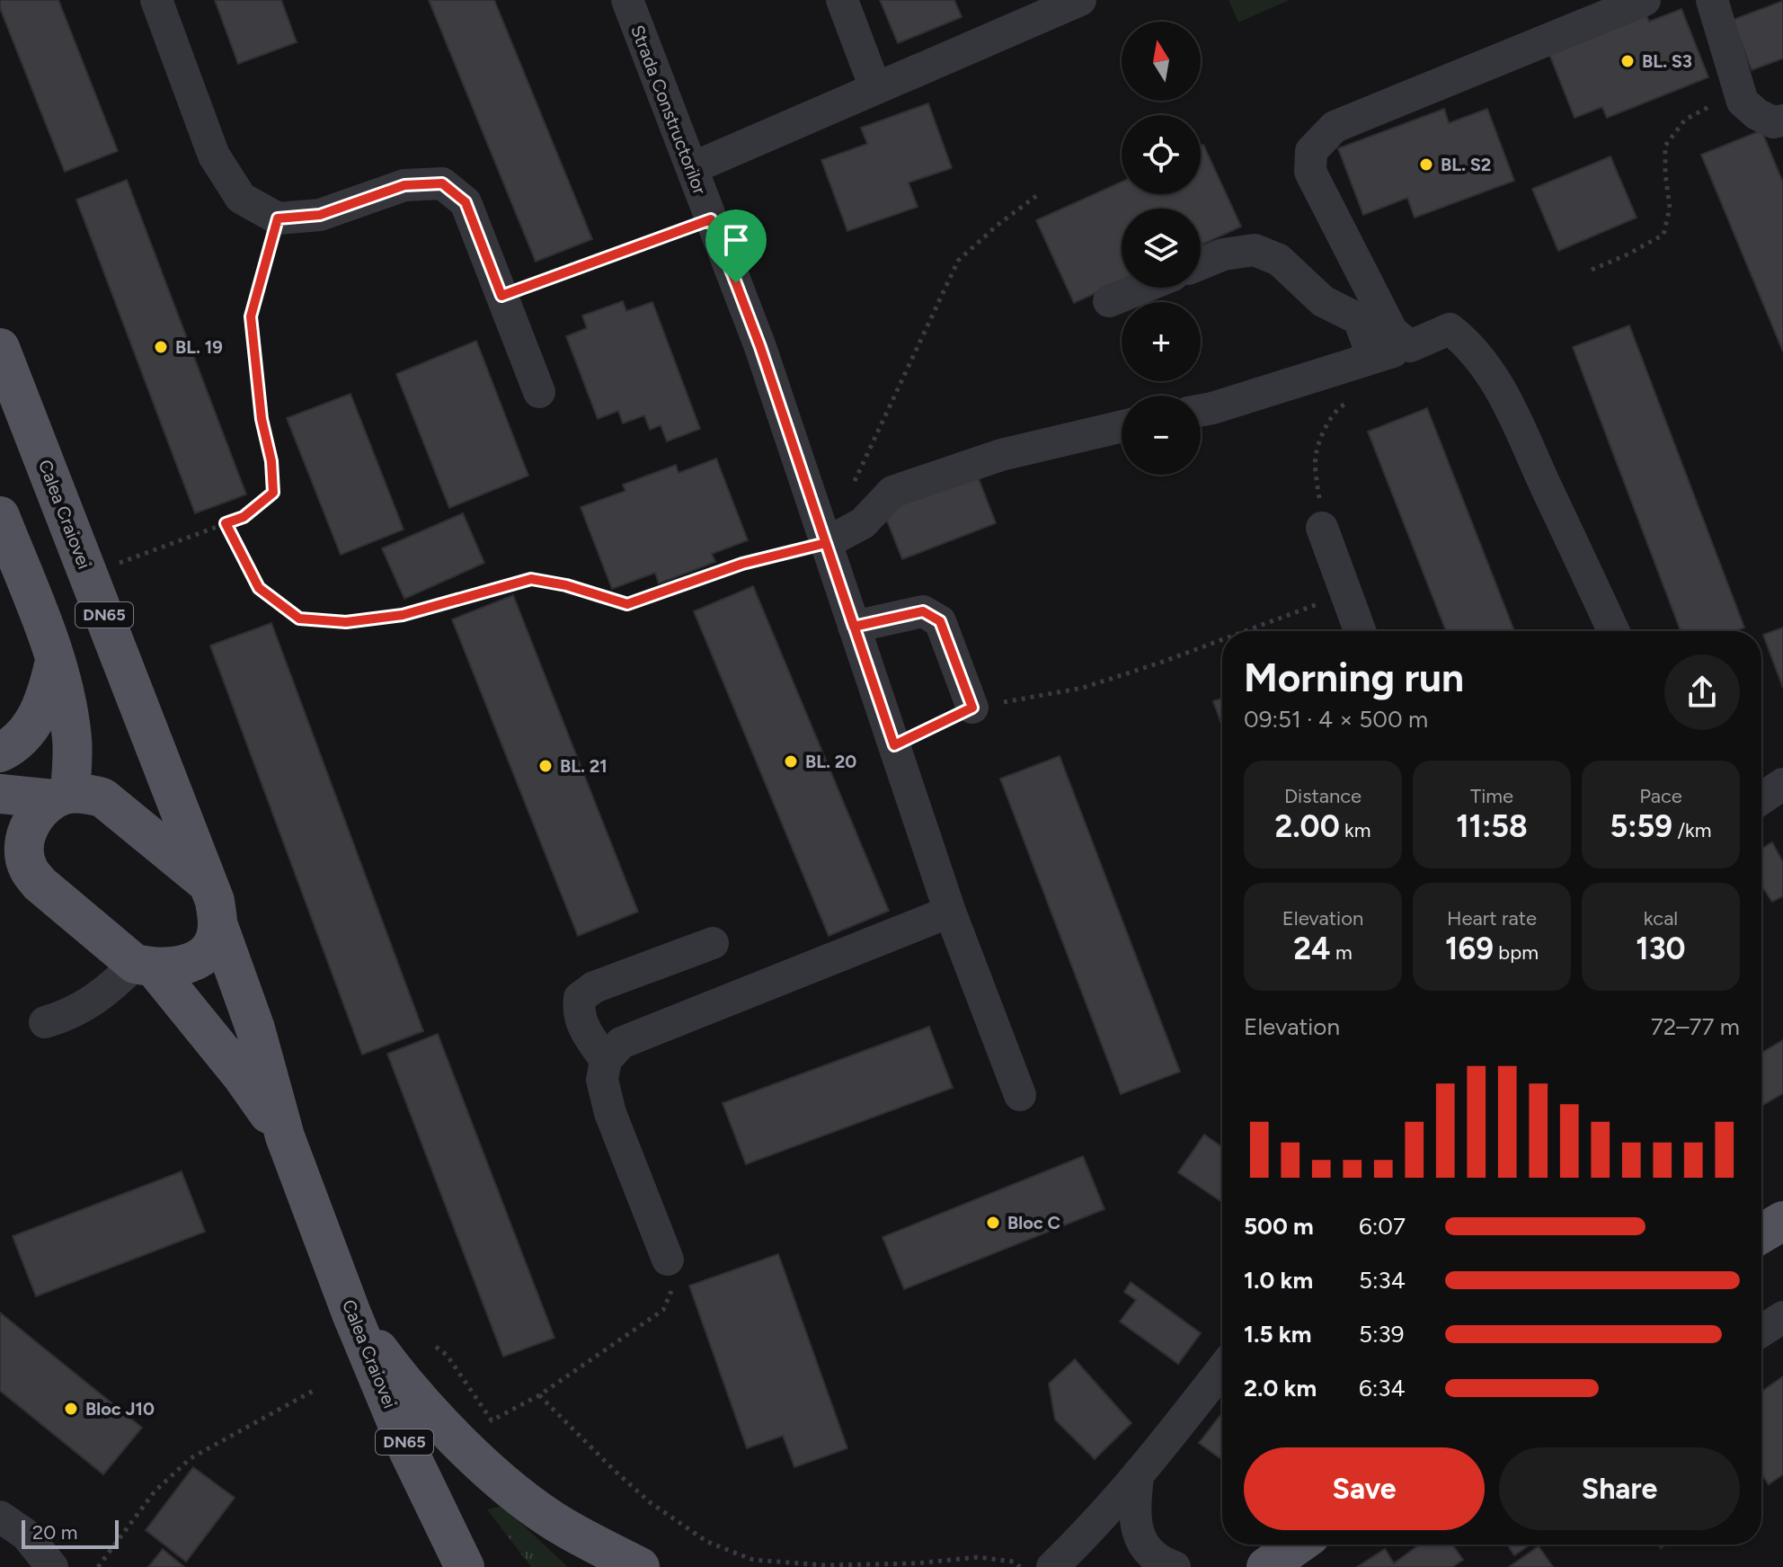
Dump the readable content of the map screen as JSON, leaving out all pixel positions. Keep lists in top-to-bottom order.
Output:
{
  "streets": {
    "main road": ["Calea Craiovei", "DN65"],
    "street": ["Strada Constructorilor"]
  },
  "places": [
    "BL. S3",
    "BL. S2",
    "BL. 19",
    "BL. 20",
    "BL. 21",
    "Bloc C",
    "Bloc J10"
  ],
  "scale_bar": "20 m",
  "north": "top",
  "page": {
    "map_buttons": ["+", "−"],
    "heading": ["Morning run", "09:51 · 4 × 500 m"],
    "stats": [
      ["Distance", "2.00 km"],
      ["Time", "11:58"],
      ["Pace", "5:59 /km"],
      ["Elevation", "24 m"],
      ["Heart rate", "169 bpm"],
      ["kcal", "130"]
    ],
    "chart": ["Elevation", "72–77 m"],
    "list": [
      {
        "name": "500 m",
        "note": "6:07"
      },
      {
        "name": "1.0 km",
        "note": "5:34"
      },
      {
        "name": "1.5 km",
        "note": "5:39"
      },
      {
        "name": "2.0 km",
        "note": "6:34"
      }
    ],
    "buttons": ["Save", "Share"],
    "scale": "20 m"
  }
}
